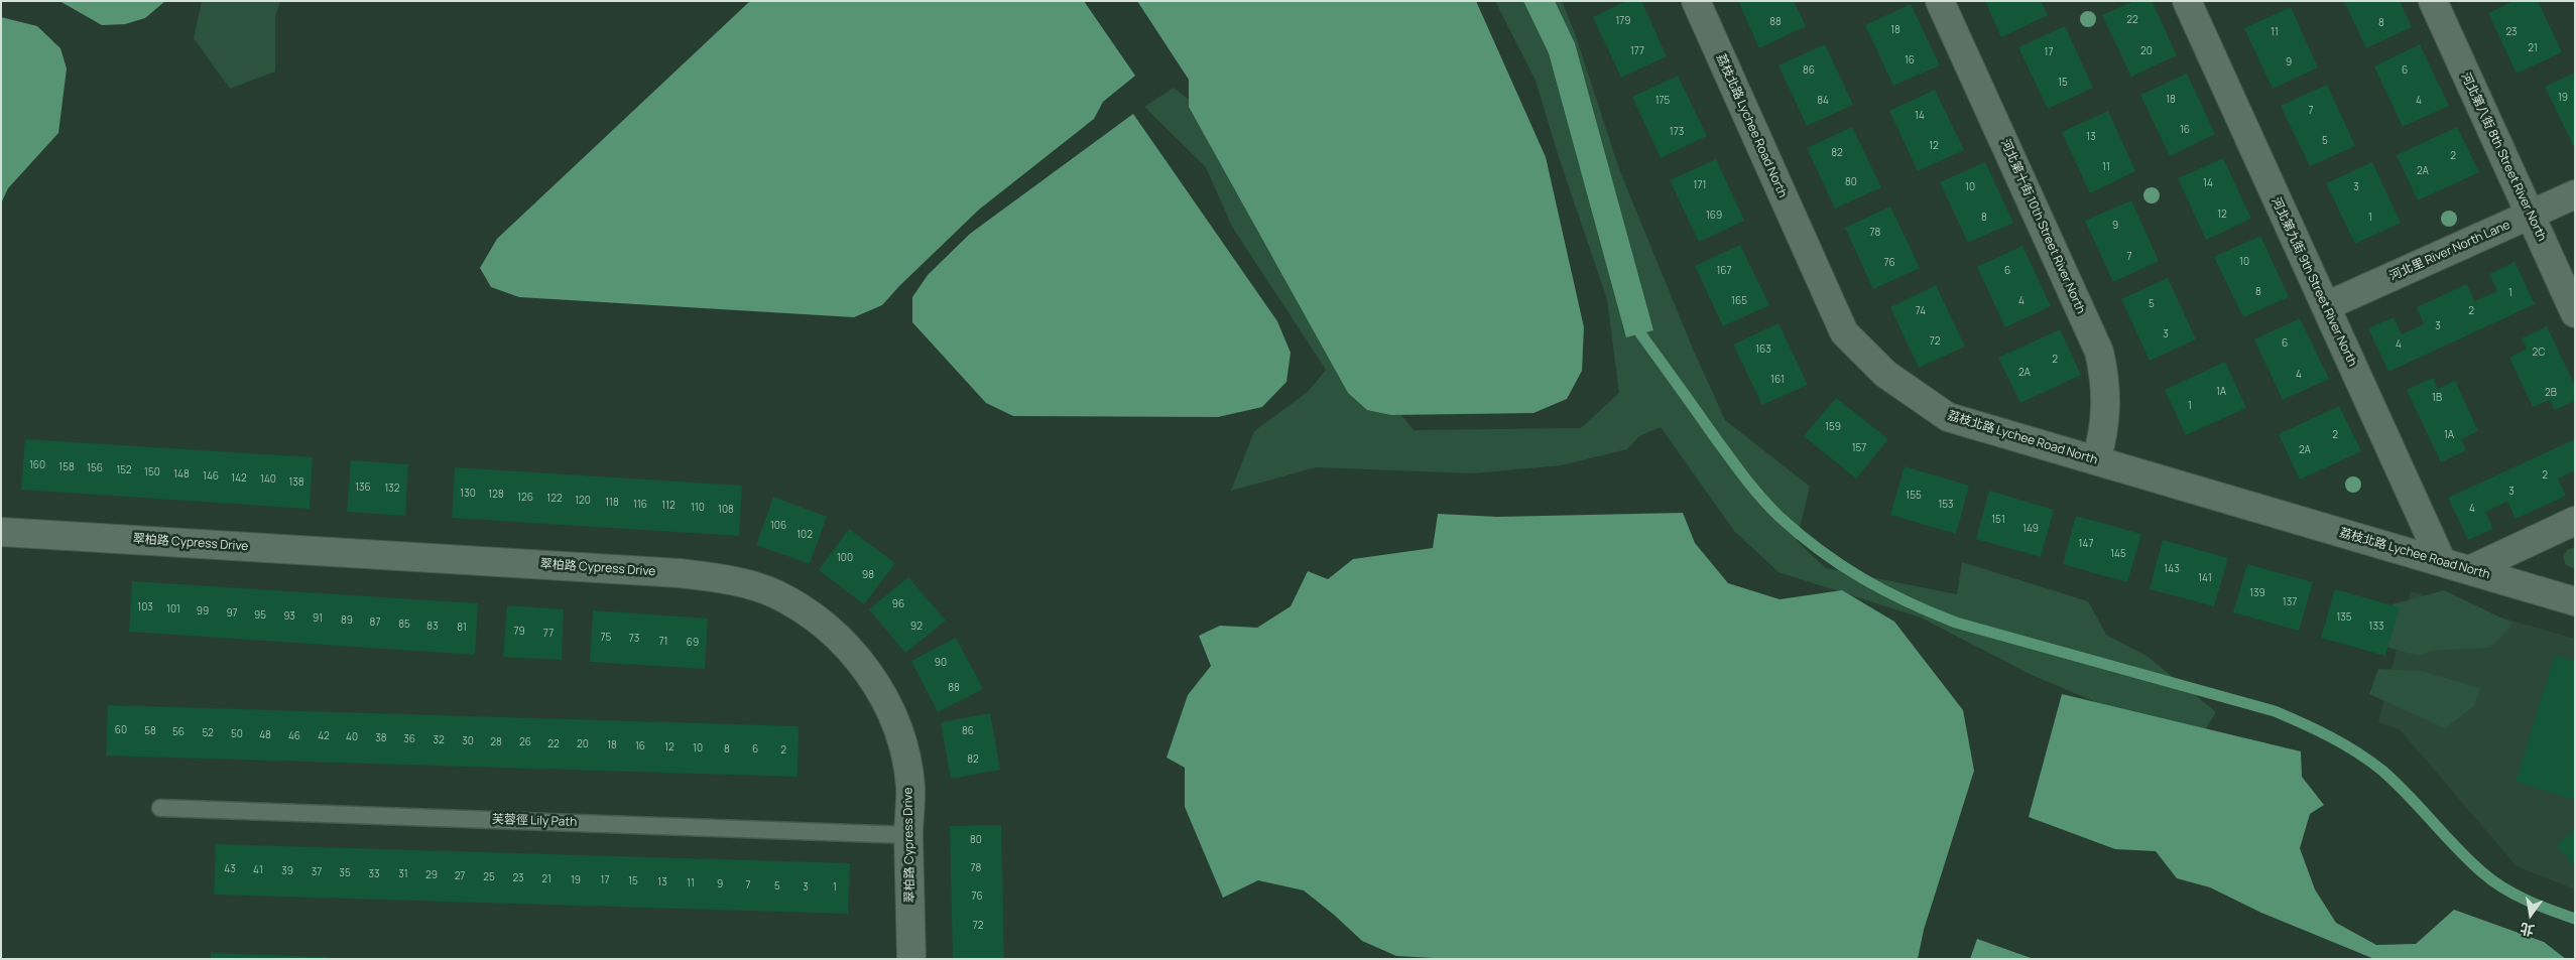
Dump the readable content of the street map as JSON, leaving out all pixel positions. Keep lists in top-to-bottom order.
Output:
{
  "streets": {
    "street": [
      "荔枝北路 Lychee Road North",
      "河北第八街 8th Street River North",
      "河北第十街 10th Street River North",
      "河北里 River North Lane",
      "河北第九街 9th Street River North",
      "翠柏路 Cypress Drive"
    ],
    "lane": ["芙蓉徑 Lily Path"]
  },
  "crossings": [
    ["荔枝北路 Lychee Road North", "河北第十街 10th Street River North"],
    ["荔枝北路 Lychee Road North", "河北第九街 9th Street River North"],
    ["河北第八街 8th Street River North", "河北里 River North Lane"],
    ["河北里 River North Lane", "河北第九街 9th Street River North"],
    ["翠柏路 Cypress Drive", "芙蓉徑 Lily Path"]
  ],
  "house_numbers": [
    "22",
    "179",
    "88",
    "8",
    "18",
    "11",
    "23",
    "21",
    "177",
    "20",
    "17",
    "16",
    "9",
    "86",
    "6",
    "15",
    "19",
    "18",
    "175",
    "84",
    "4",
    "7",
    "14",
    "16",
    "173",
    "13",
    "5",
    "12",
    "82",
    "2",
    "11",
    "2A",
    "80",
    "14",
    "171",
    "10",
    "3",
    "12",
    "169",
    "8",
    "1",
    "9",
    "78",
    "7",
    "10",
    "76",
    "167",
    "6",
    "8",
    "1",
    "165",
    "4",
    "5",
    "74",
    "2",
    "3",
    "3",
    "72",
    "6",
    "4",
    "163",
    "2C",
    "2",
    "2A",
    "4",
    "161",
    "1A",
    "2B",
    "1B",
    "1",
    "159",
    "2",
    "1A",
    "157",
    "2A",
    "160",
    "158",
    "156",
    "152",
    "150",
    "148",
    "2",
    "146",
    "142",
    "140",
    "138",
    "136",
    "132",
    "3",
    "130",
    "128",
    "155",
    "126",
    "122",
    "120",
    "118",
    "116",
    "153",
    "112",
    "110",
    "4",
    "108",
    "151",
    "106",
    "149",
    "102",
    "147",
    "145",
    "100",
    "143",
    "98",
    "141",
    "139",
    "137",
    "96",
    "103",
    "101",
    "99",
    "97",
    "95",
    "93",
    "135",
    "91",
    "89",
    "87",
    "85",
    "83",
    "92",
    "133",
    "81",
    "79",
    "77",
    "75",
    "73",
    "71",
    "69",
    "90",
    "88",
    "60",
    "58",
    "86",
    "56",
    "52",
    "50",
    "48",
    "46",
    "42",
    "40",
    "38",
    "36",
    "32",
    "30",
    "28",
    "26",
    "22",
    "20",
    "18",
    "16",
    "12",
    "10",
    "8",
    "6",
    "2",
    "82",
    "80",
    "78",
    "43",
    "41",
    "39",
    "37",
    "35",
    "33",
    "31",
    "29",
    "27",
    "25",
    "23",
    "21",
    "19",
    "17",
    "15",
    "13",
    "11",
    "9",
    "7",
    "5",
    "3",
    "1",
    "76",
    "72"
  ],
  "north": "bottom"
}
